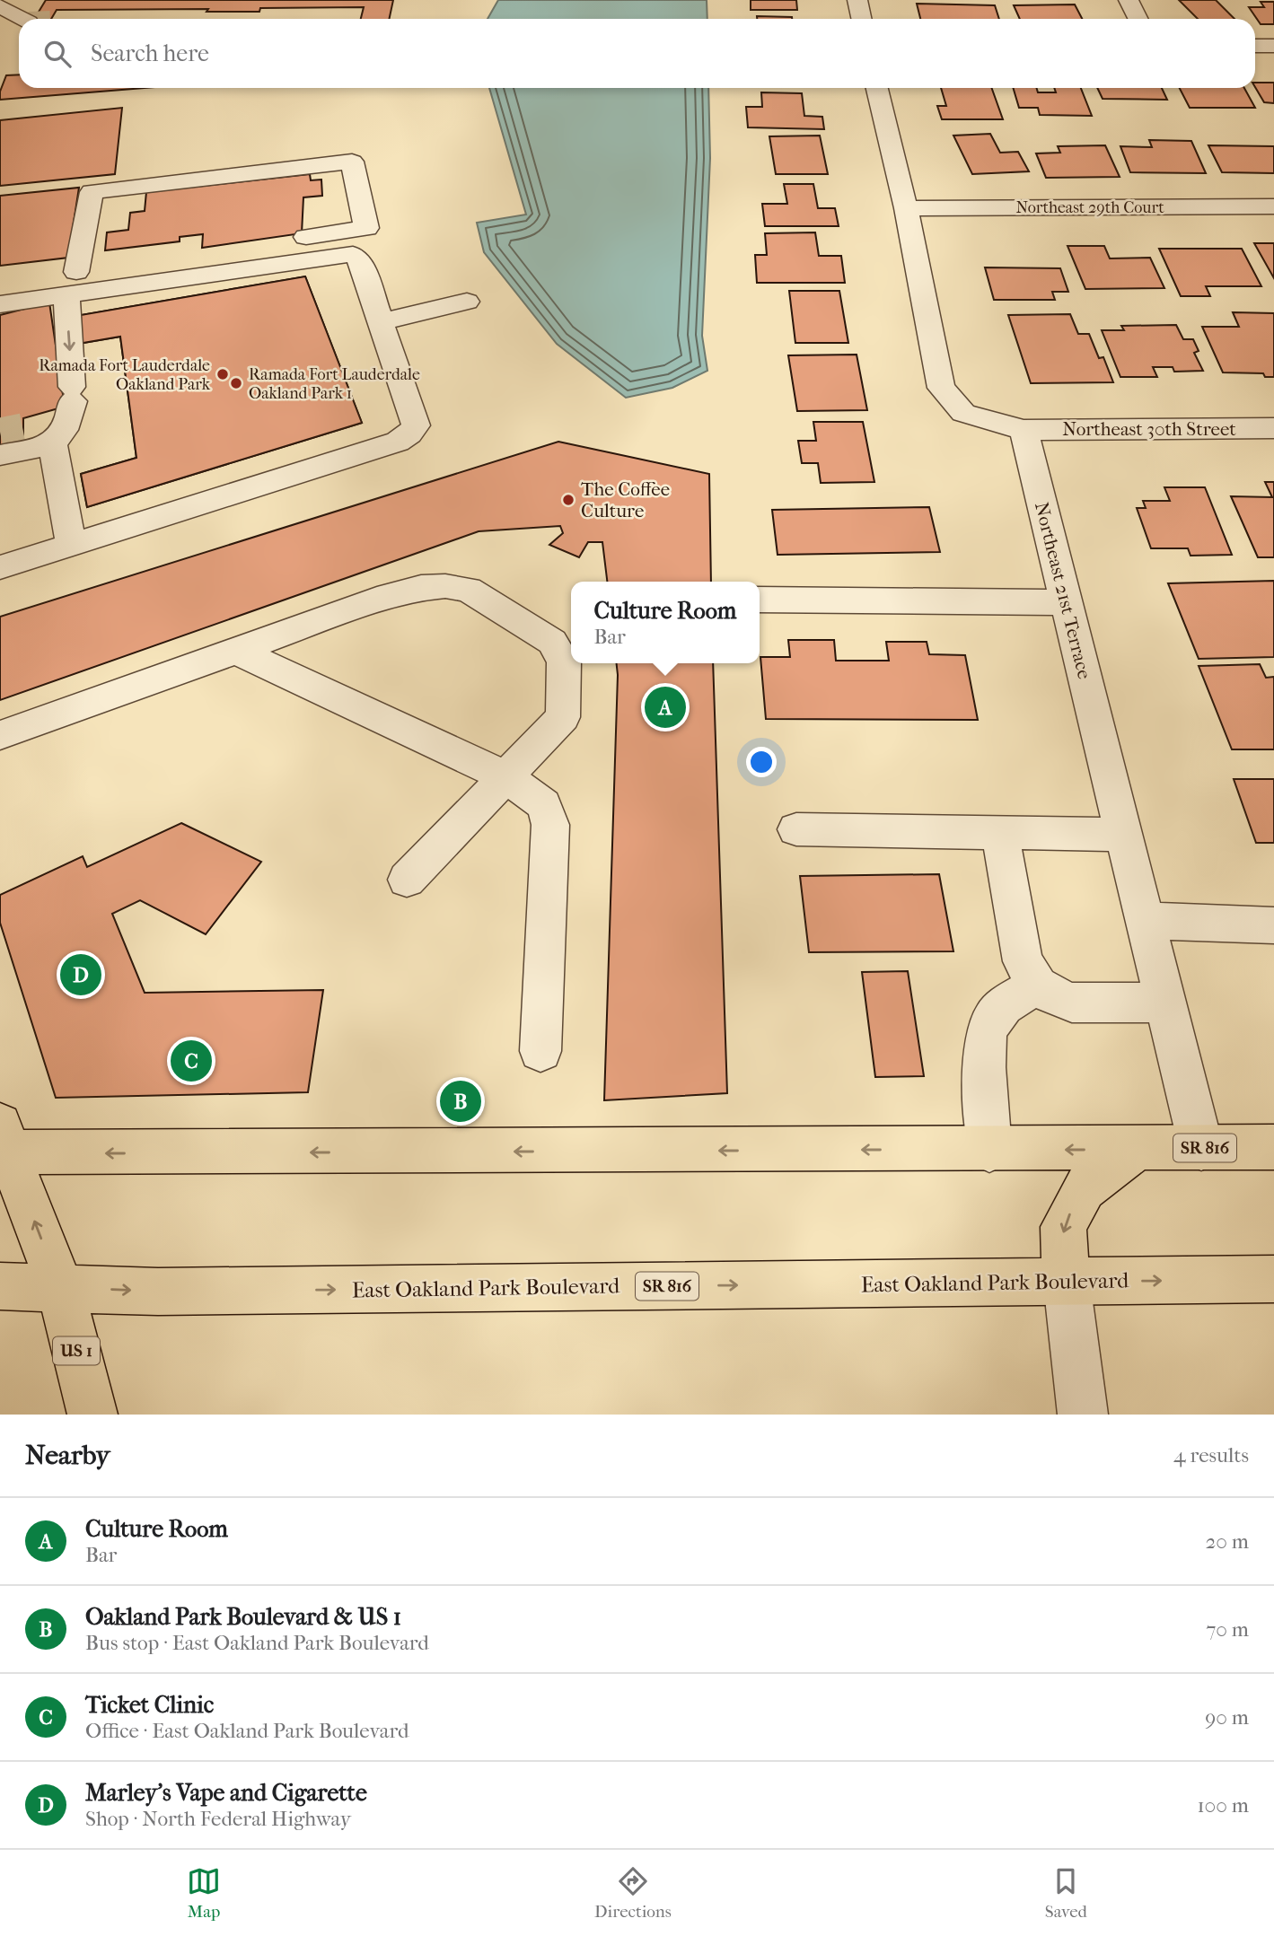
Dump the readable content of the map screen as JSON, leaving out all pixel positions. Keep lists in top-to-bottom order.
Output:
{
  "streets": {
    "main road": ["SR 816", "East Oakland Park Boulevard", "US 1"],
    "street": ["Northeast 29th Court", "Northeast 30th Street", "Northeast 21st Terrace"]
  },
  "crossings": [
    ["Northeast 30th Street", "Northeast 21st Terrace"],
    ["Northeast 21st Terrace", "SR 816"],
    ["SR 816", "US 1"],
    ["East Oakland Park Boulevard", "US 1"]
  ],
  "places": ["Ramada Fort Lauderdale Oakland Park", "Ramada Fort Lauderdale Oakland Park 1", "The Coffee Culture"],
  "page": {
    "search": "Search here",
    "popup": ["Culture Room", "Bar"],
    "pins": [
      "A",
      "D",
      "C",
      "B"
    ],
    "heading": ["Nearby", "4 results"],
    "list": [
      {
        "mark": "A",
        "name": "Culture Room",
        "note": "Bar",
        "value": "20 m"
      },
      {
        "mark": "B",
        "name": "Oakland Park Boulevard & US 1",
        "note": "Bus stop · East Oakland Park Boulevard",
        "value": "70 m"
      },
      {
        "mark": "C",
        "name": "Ticket Clinic",
        "note": "Office · East Oakland Park Boulevard",
        "value": "90 m"
      },
      {
        "mark": "D",
        "name": "Marley's Vape and Cigarette",
        "note": "Shop · North Federal Highway",
        "value": "100 m"
      }
    ],
    "nav": ["Map", "Directions", "Saved"]
  }
}
